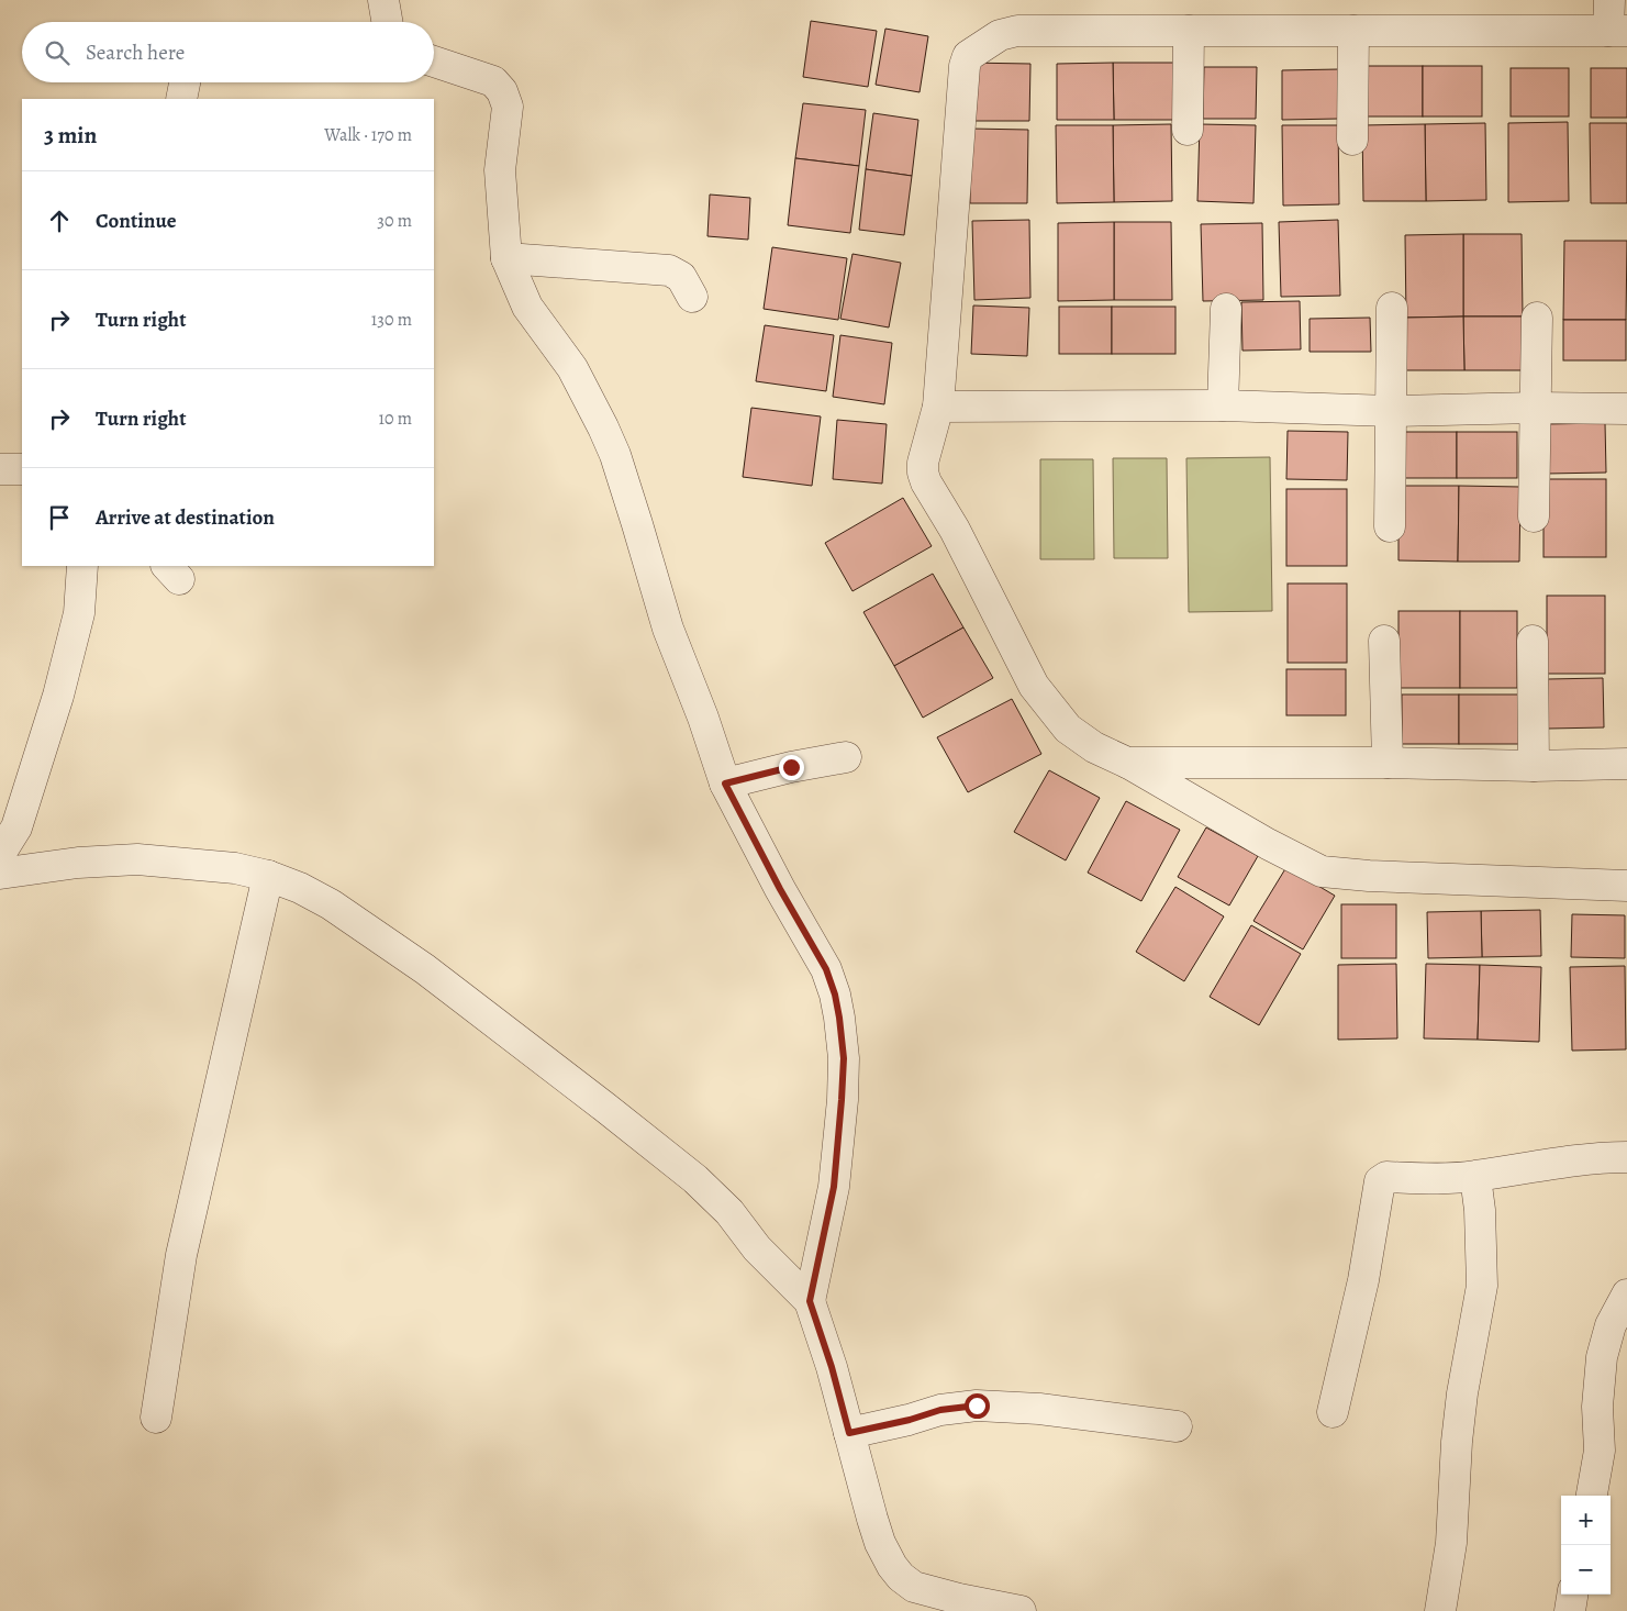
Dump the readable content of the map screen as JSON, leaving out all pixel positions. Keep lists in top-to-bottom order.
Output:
{
  "page": {
    "search": "Search here",
    "heading": ["3 min", "Walk · 170 m"],
    "list": [
      ["Continue", "30 m"],
      ["Turn right", "130 m"],
      ["Turn right", "10 m"],
      "Arrive at destination"
    ],
    "map_buttons": ["+", "−"]
  }
}
